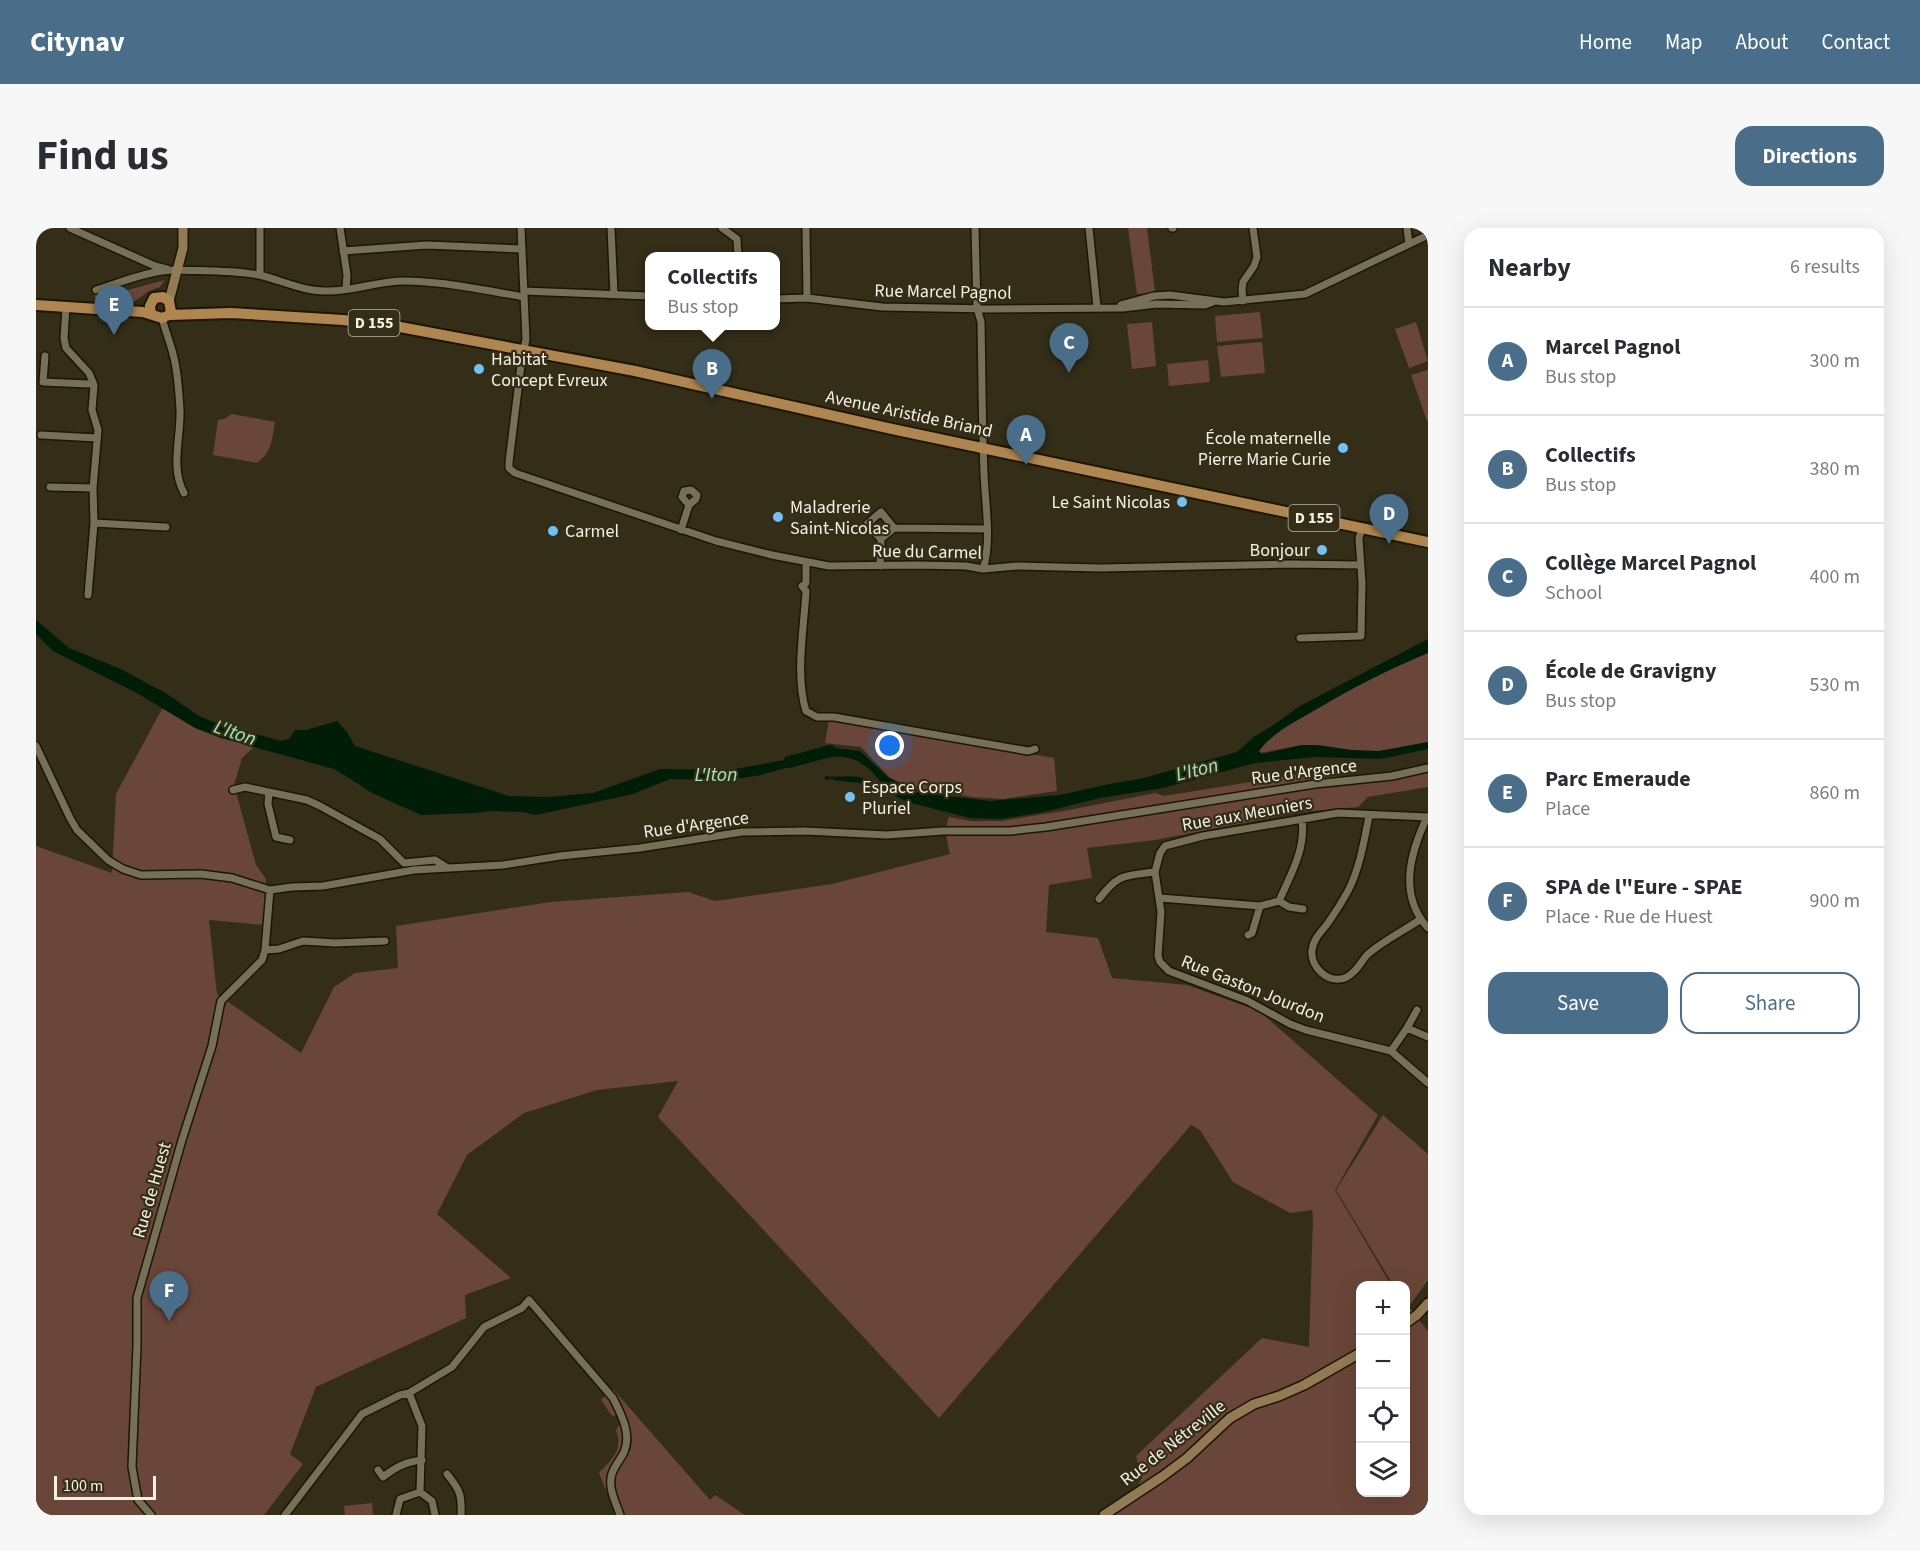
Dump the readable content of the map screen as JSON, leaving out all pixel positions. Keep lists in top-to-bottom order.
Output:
{
  "streets": {
    "main road": ["D 155", "Avenue Aristide Briand"],
    "street": [
      "Rue Marcel Pagnol",
      "Rue du Carmel",
      "Rue d'Argence",
      "Rue aux Meuniers",
      "Rue Gaston Jourdon",
      "Rue de Huest",
      "Rue de Nétreville"
    ]
  },
  "crossings": [
    ["D 155", "Avenue Aristide Briand"],
    ["D 155", "Rue du Carmel"],
    ["Avenue Aristide Briand", "Rue du Carmel"],
    ["Rue d'Argence", "Rue de Huest"],
    ["Rue aux Meuniers", "Rue Gaston Jourdon"]
  ],
  "water": ["L'Iton"],
  "places": [
    "Habitat Concept Evreux",
    "École maternelle Pierre Marie Curie",
    "Le Saint Nicolas",
    "Maladrerie Saint-Nicolas",
    "Carmel",
    "Bonjour",
    "Espace Corps Pluriel"
  ],
  "scale_bar": "100 m",
  "page": {
    "header": "Citynav",
    "nav": [
      "Home",
      "Map",
      "About",
      "Contact"
    ],
    "title": "Find us",
    "buttons": [
      "Directions",
      ["Save", "Share"]
    ],
    "heading": ["Nearby", "6 results"],
    "popup": ["Collectifs", "Bus stop"],
    "pins": [
      "E",
      "C",
      "B",
      "A",
      "D",
      "F"
    ],
    "list": [
      {
        "mark": "A",
        "name": "Marcel Pagnol",
        "note": "Bus stop",
        "value": "300 m"
      },
      {
        "mark": "B",
        "name": "Collectifs",
        "note": "Bus stop",
        "value": "380 m"
      },
      {
        "mark": "C",
        "name": "Collège Marcel Pagnol",
        "note": "School",
        "value": "400 m"
      },
      {
        "mark": "D",
        "name": "École de Gravigny",
        "note": "Bus stop",
        "value": "530 m"
      },
      {
        "mark": "E",
        "name": "Parc Emeraude",
        "note": "Place",
        "value": "860 m"
      },
      {
        "mark": "F",
        "name": "SPA de l\"Eure - SPAE",
        "note": "Place · Rue de Huest",
        "value": "900 m"
      }
    ],
    "map_buttons": ["+", "−"],
    "scale": "100 m"
  }
}
